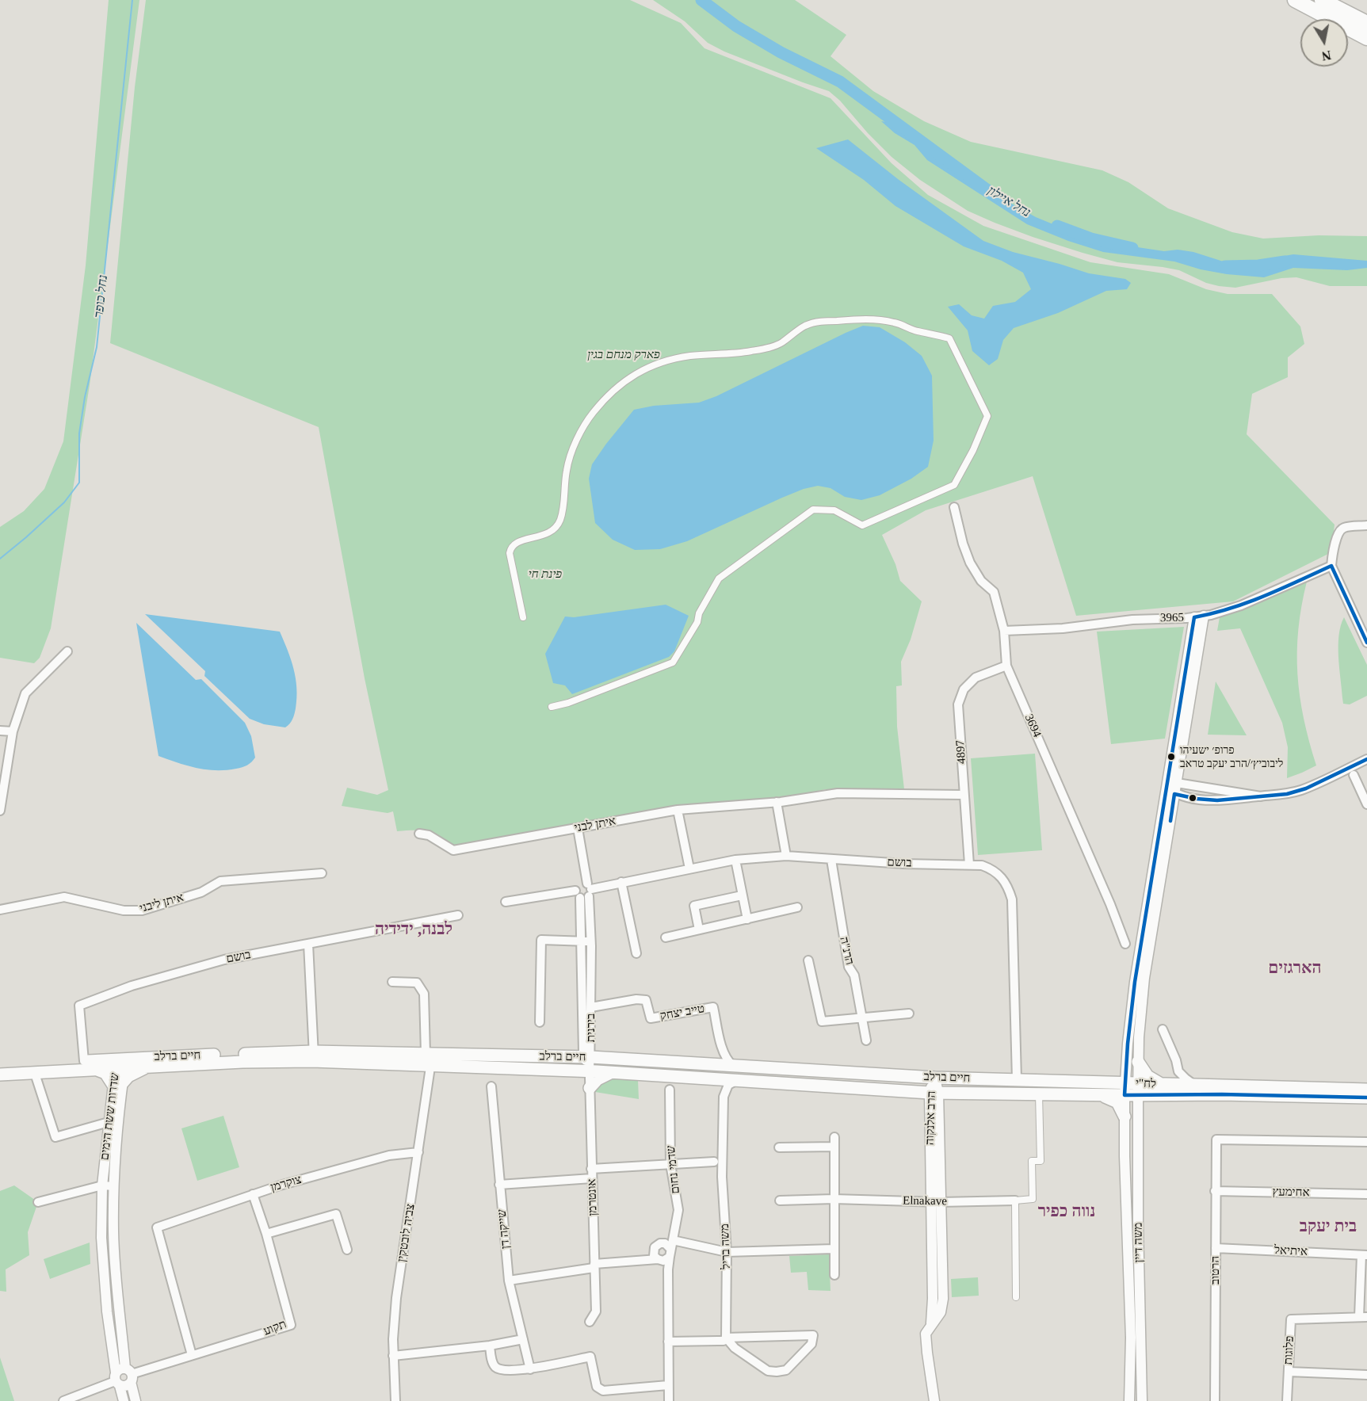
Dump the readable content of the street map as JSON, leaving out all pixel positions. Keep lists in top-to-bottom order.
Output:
{
  "streets": {
    "main road": ["חיים ברלב", "לח\"י"],
    "street": [
      "3965",
      "3694",
      "4897",
      "איתן לבני",
      "בושם",
      "איתן ליבני",
      "הרנ\"ה",
      "טייב יצחק",
      "בירנית",
      "שדרות ששת הימים",
      "הרב אלנקוה",
      "שדמי נחום",
      "צוקרמן",
      "אחימעץ",
      "אונטרמן",
      "Elnakave",
      "שייקה דן",
      "צביה לובטקין",
      "משה דיין",
      "משה בריל",
      "איתיאל",
      "הרטוב",
      "תקוע",
      "פלוגות"
    ]
  },
  "crossings": [
    ["3965", "3694"],
    ["3965", "משה דיין"],
    ["3694", "4897"],
    ["4897", "איתן לבני"],
    ["4897", "בושם"],
    ["איתן לבני", "בירנית"],
    ["בושם", "הרנ\"ה"],
    ["בושם", "בירנית"],
    ["בושם", "חיים ברלב"],
    ["טייב יצחק", "בירנית"],
    ["טייב יצחק", "חיים ברלב"],
    ["בירנית", "חיים ברלב"],
    ["בירנית", "אונטרמן"],
    ["חיים ברלב", "לח\"י"],
    ["חיים ברלב", "שדרות ששת הימים"],
    ["חיים ברלב", "הרב אלנקוה"],
    ["חיים ברלב", "אונטרמן"],
    ["חיים ברלב", "צביה לובטקין"],
    ["חיים ברלב", "משה דיין"],
    ["לח\"י", "משה דיין"],
    ["שדרות ששת הימים", "תקוע"],
    ["הרב אלנקוה", "Elnakave"],
    ["צוקרמן", "צביה לובטקין"],
    ["צוקרמן", "תקוע"],
    ["אחימעץ", "הרטוב"],
    ["איתיאל", "הרטוב"]
  ],
  "districts": [
    "לבנה, ידידיה",
    "הארגזים",
    "נווה כפיר",
    "בית יעקב"
  ],
  "water": ["נחל איילון", "נחל כופר"],
  "parks": ["פארק מנחם בגין", "פינת חי"],
  "places": ["פרופ׳ ישעיהו ליבוביץ׳/הרב יעקב טראב"],
  "north": "bottom"
}
